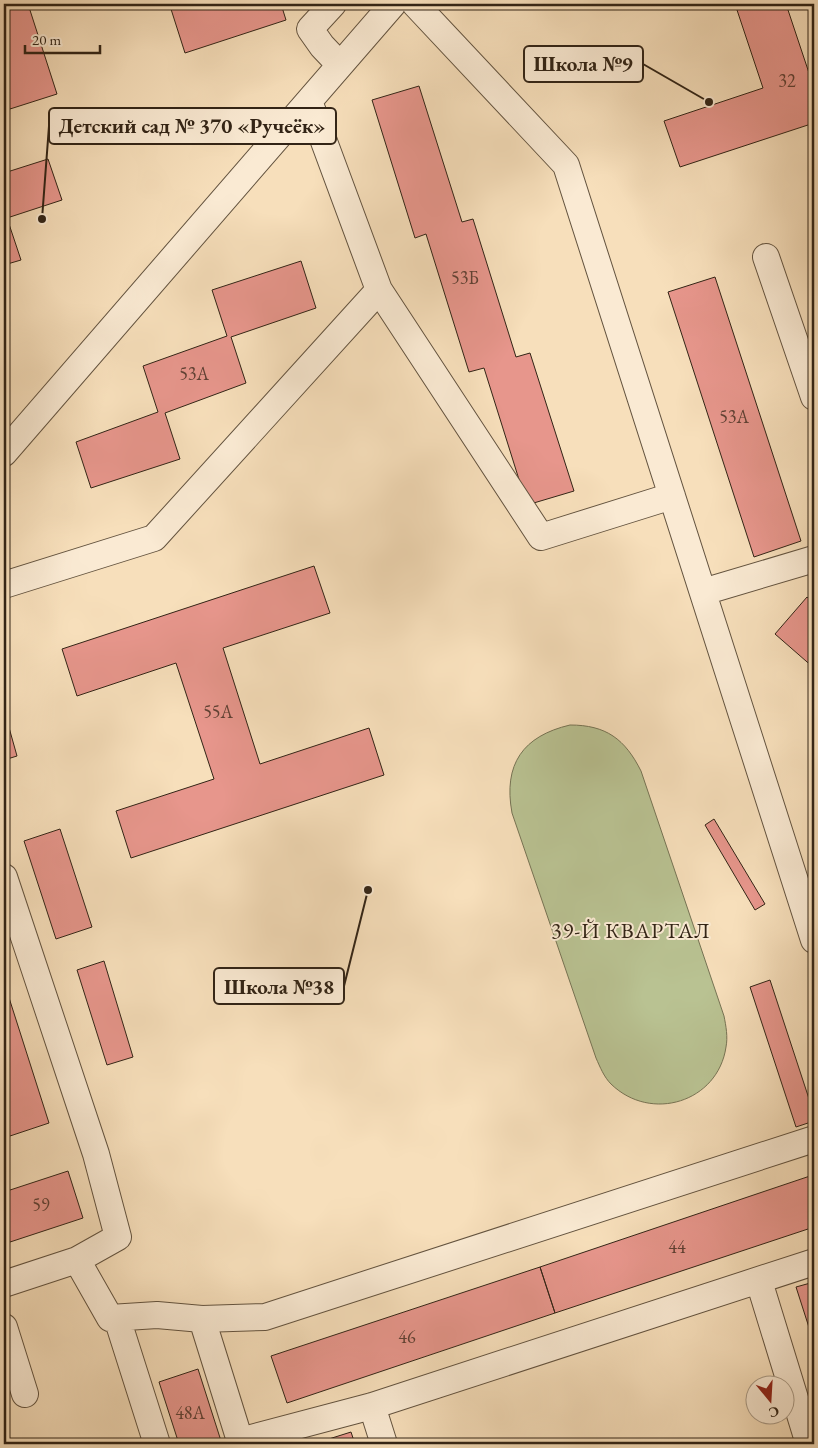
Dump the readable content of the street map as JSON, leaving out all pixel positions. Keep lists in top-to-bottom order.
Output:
{
  "districts": ["39-Й КВАРТАЛ"],
  "places": ["Школа №9", "Детский сад № 370 «Ручеёк»", "Школа №38"],
  "house_numbers": [
    "32",
    "53Б",
    "53А",
    "53А",
    "55А",
    "59",
    "44",
    "46",
    "48А"
  ],
  "scale_bar": "20 m",
  "north": "bottom"
}
